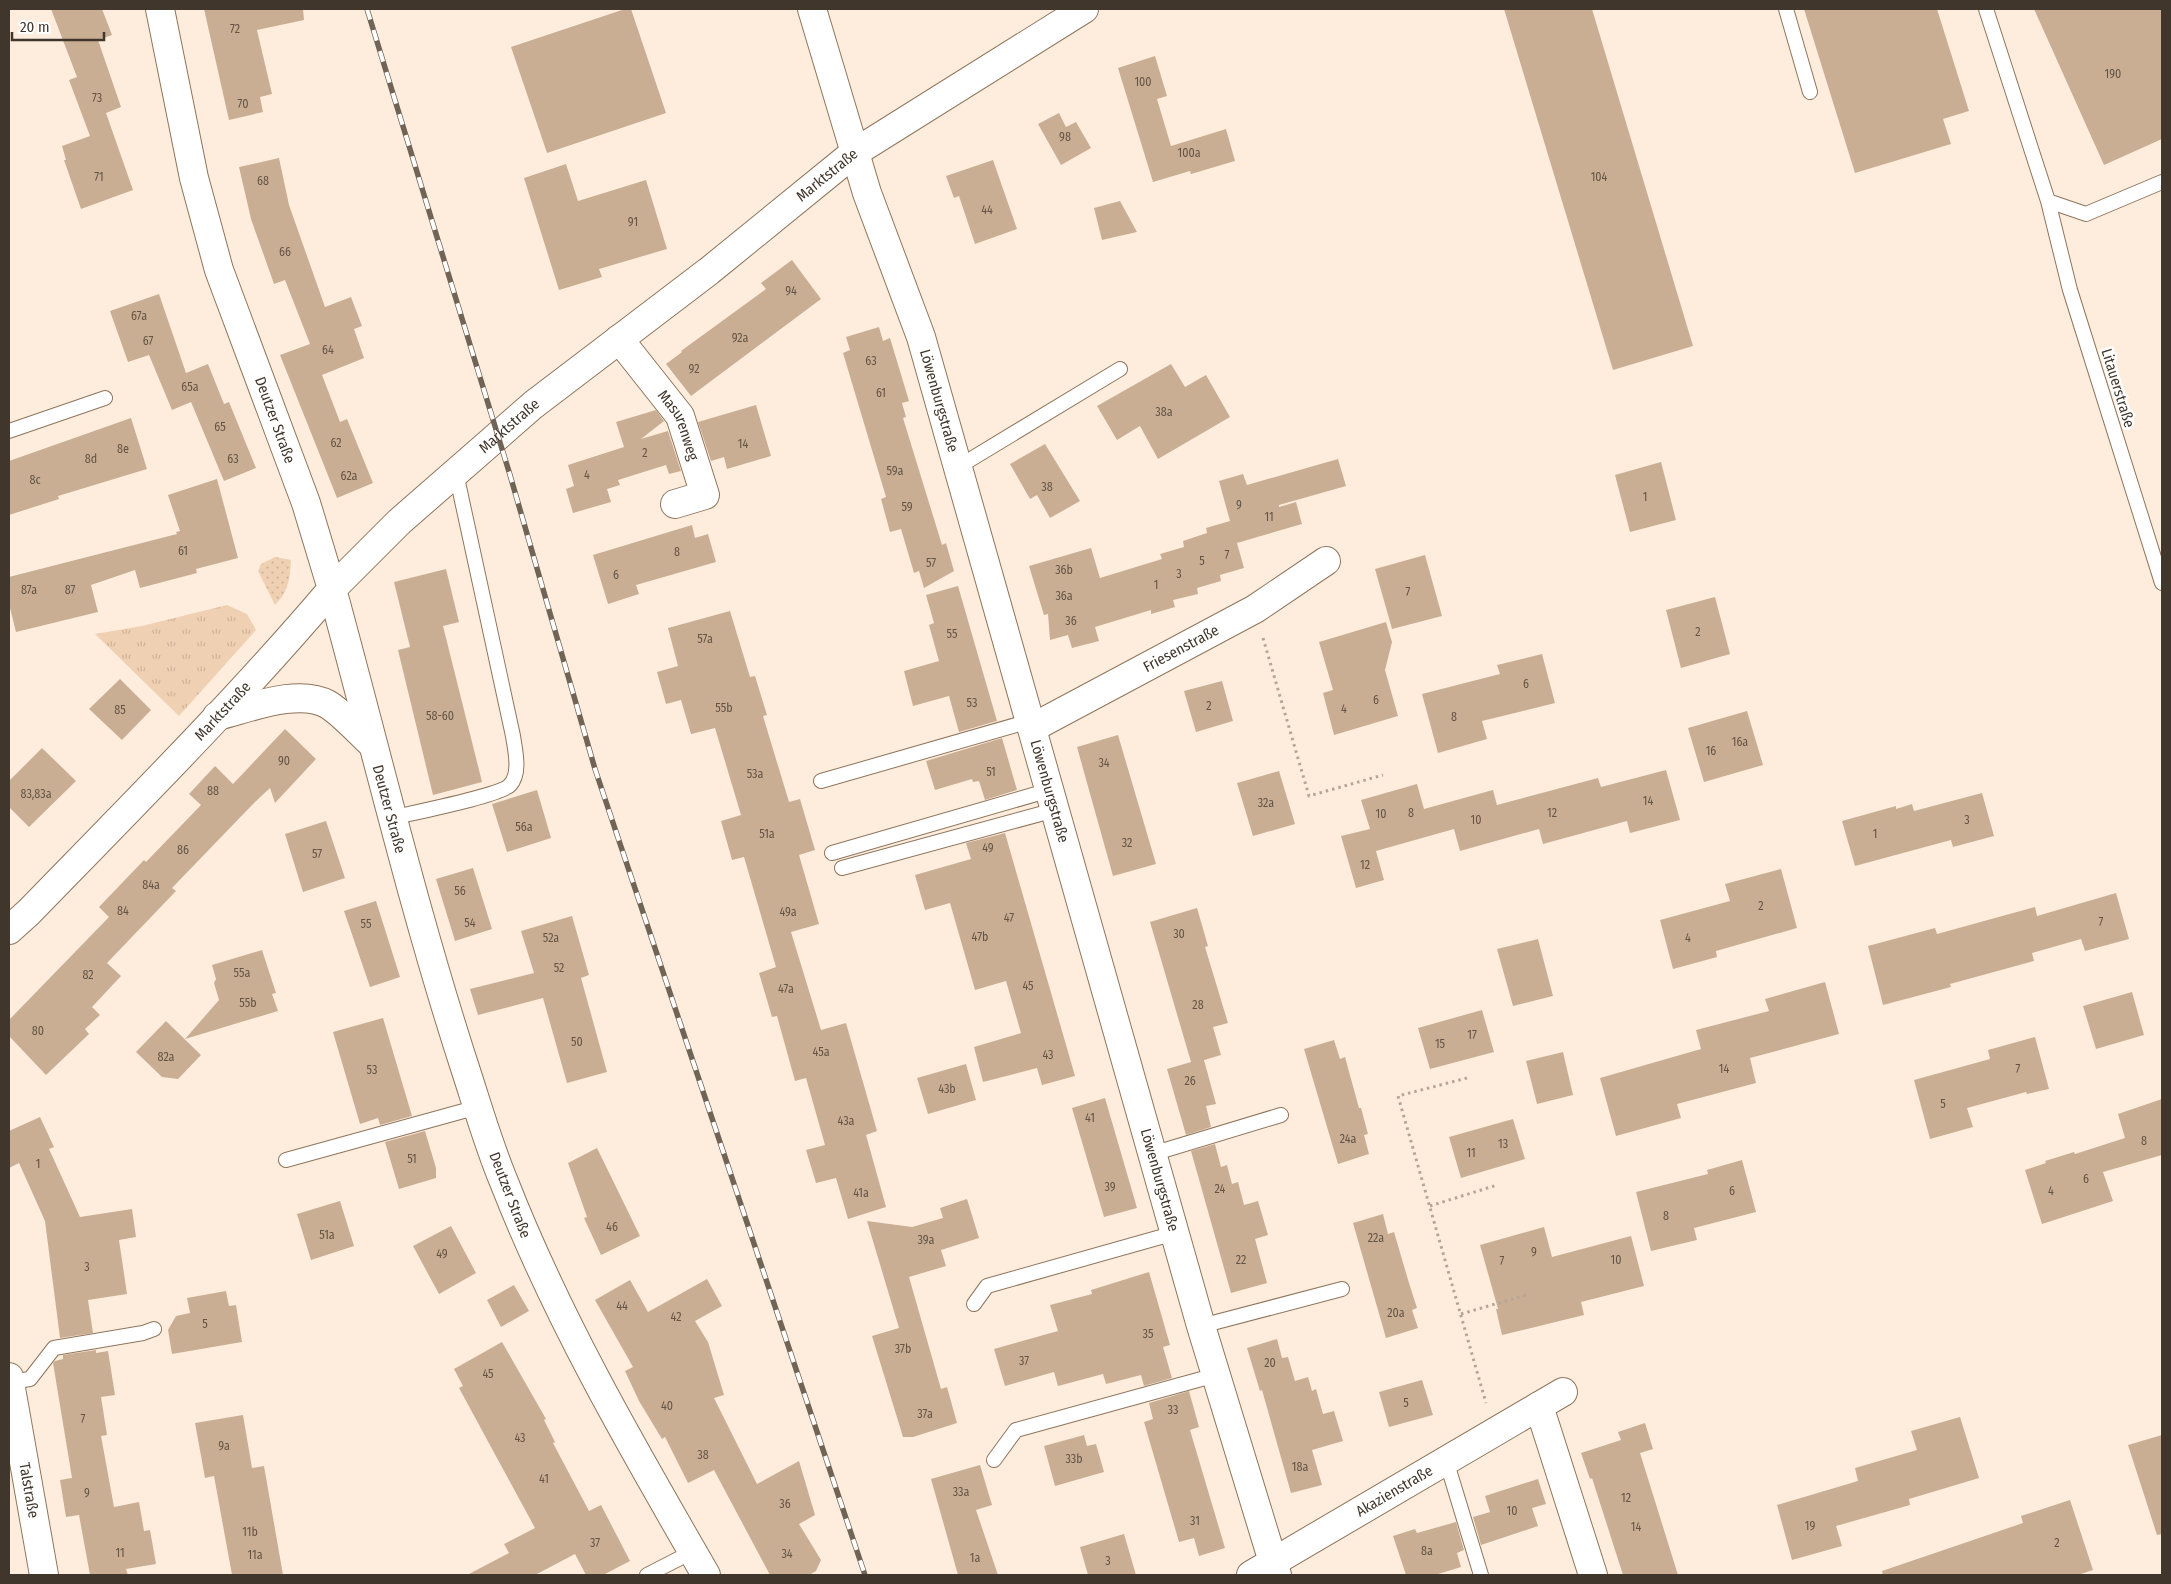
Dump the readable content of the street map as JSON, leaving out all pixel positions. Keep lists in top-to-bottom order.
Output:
{
  "streets": {
    "street": [
      "Marktstraße",
      "Löwenburgstraße",
      "Deutzer Straße",
      "Masurenweg",
      "Friesenstraße",
      "Talstraße",
      "Akazienstraße"
    ],
    "lane": ["Litauerstraße"]
  },
  "crossings": [
    ["Marktstraße", "Löwenburgstraße"],
    ["Marktstraße", "Deutzer Straße"],
    ["Marktstraße", "Masurenweg"],
    ["Löwenburgstraße", "Friesenstraße"],
    ["Löwenburgstraße", "Akazienstraße"]
  ],
  "house_numbers": [
    "72",
    "190",
    "100",
    "73",
    "70",
    "98",
    "100a",
    "71",
    "104",
    "68",
    "44",
    "91",
    "66",
    "94",
    "67a",
    "92a",
    "67",
    "64",
    "63",
    "92",
    "65a",
    "61",
    "38a",
    "65",
    "62",
    "14",
    "8e",
    "2",
    "8d",
    "63",
    "59a",
    "4",
    "62a",
    "8c",
    "38",
    "1",
    "9",
    "59",
    "11",
    "61",
    "8",
    "7",
    "5",
    "57",
    "36b",
    "3",
    "6",
    "1",
    "87a",
    "87",
    "7",
    "36a",
    "36",
    "2",
    "55",
    "57a",
    "6",
    "6",
    "53",
    "2",
    "55b",
    "4",
    "85",
    "58-60",
    "8",
    "16a",
    "16",
    "90",
    "34",
    "51",
    "53a",
    "88",
    "83,83a",
    "14",
    "32a",
    "8",
    "12",
    "10",
    "10",
    "3",
    "56a",
    "51a",
    "1",
    "32",
    "49",
    "86",
    "57",
    "12",
    "84a",
    "56",
    "2",
    "84",
    "49a",
    "47",
    "7",
    "54",
    "55",
    "30",
    "47b",
    "52a",
    "4",
    "52",
    "55a",
    "82",
    "45",
    "47a",
    "55b",
    "28",
    "80",
    "17",
    "50",
    "15",
    "45a",
    "43",
    "82a",
    "14",
    "7",
    "53",
    "26",
    "43b",
    "5",
    "41",
    "43a",
    "24a",
    "8",
    "13",
    "11",
    "51",
    "1",
    "6",
    "39",
    "24",
    "6",
    "4",
    "41a",
    "8",
    "46",
    "51a",
    "22a",
    "39a",
    "9",
    "49",
    "22",
    "10",
    "7",
    "3",
    "44",
    "20a",
    "42",
    "5",
    "35",
    "37b",
    "37",
    "20",
    "45",
    "5",
    "40",
    "33",
    "37a",
    "7",
    "43",
    "9a",
    "38",
    "33b",
    "18a",
    "41",
    "33a",
    "9",
    "12",
    "36",
    "10",
    "31",
    "19",
    "14",
    "11b",
    "37",
    "2",
    "8a",
    "11",
    "34",
    "11a",
    "1a",
    "3"
  ],
  "scale_bar": "20 m"
}
